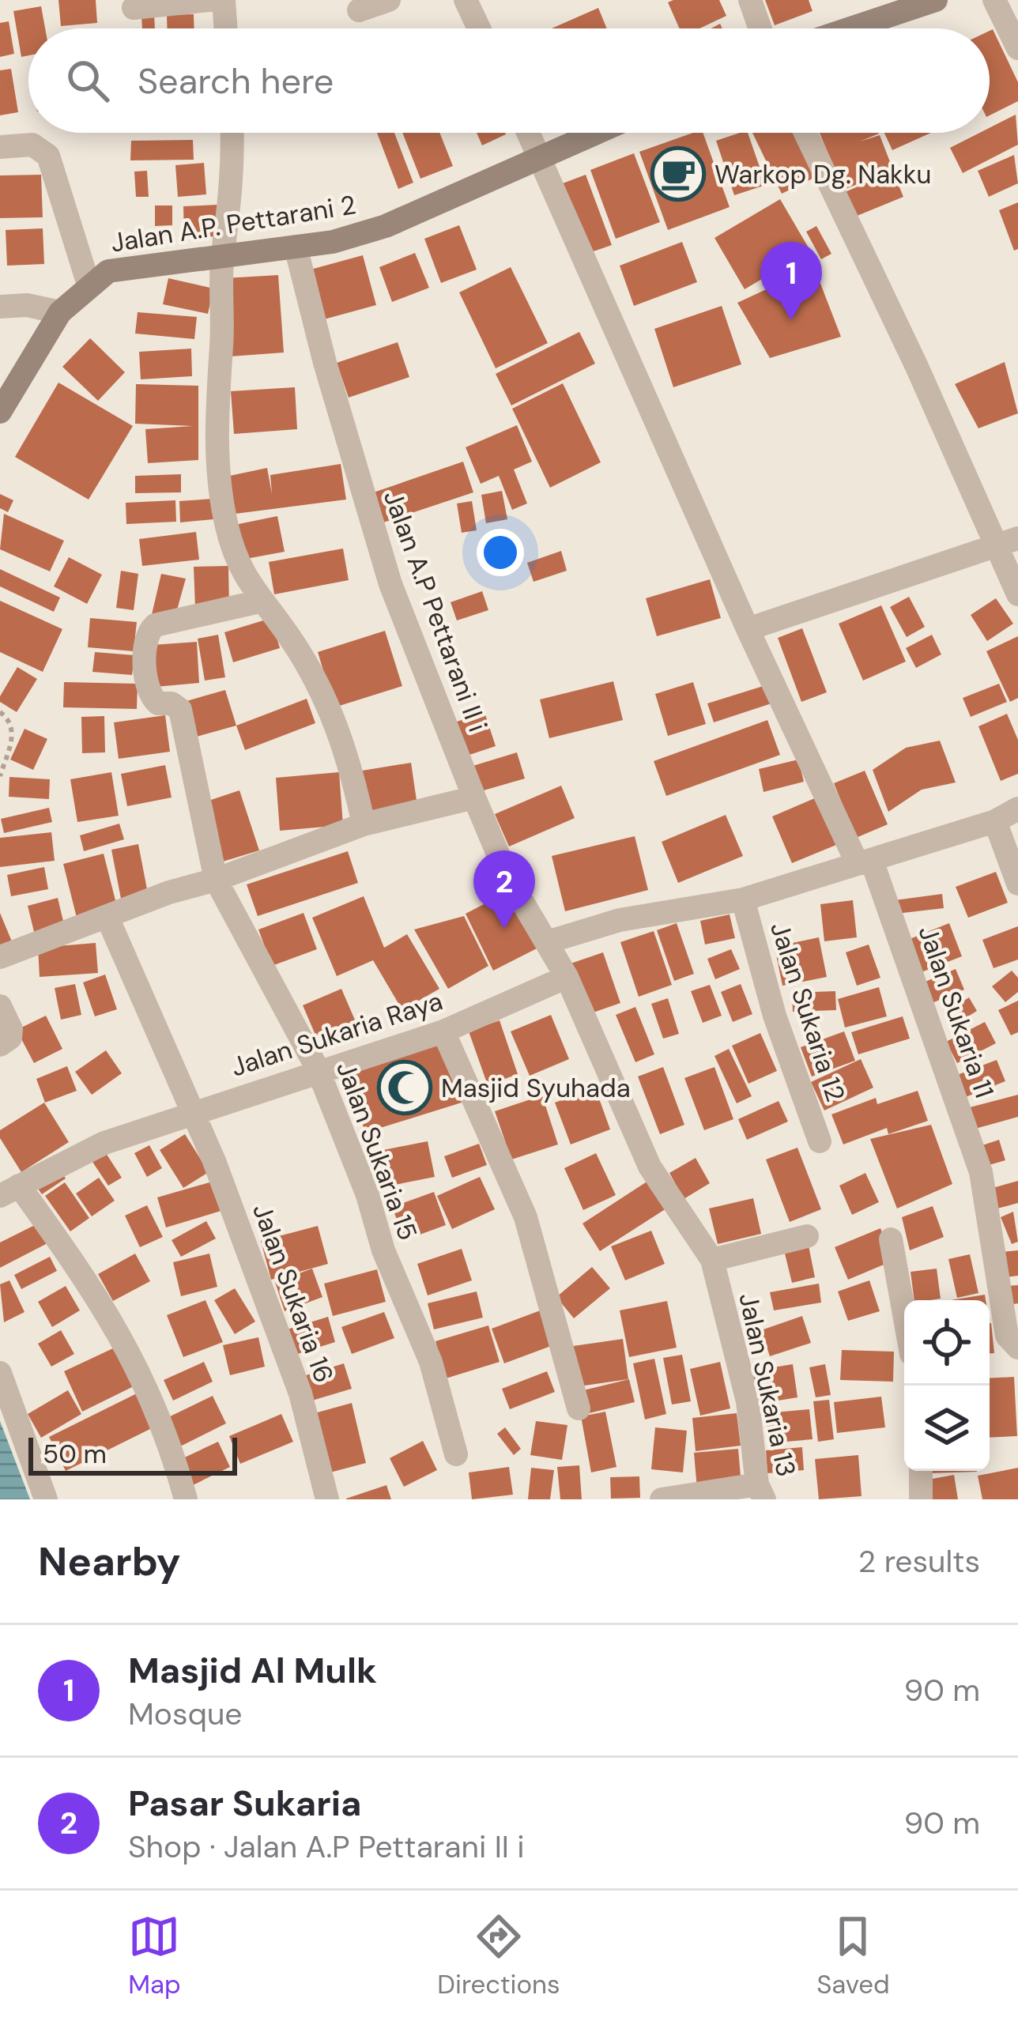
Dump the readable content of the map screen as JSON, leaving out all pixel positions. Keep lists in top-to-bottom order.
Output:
{
  "streets": {
    "street": [
      "Jalan A.P. Pettarani 2",
      "Jalan A.P Pettarani II i",
      "Jalan Sukaria 12",
      "Jalan Sukaria 11",
      "Jalan Sukaria Raya",
      "Jalan Sukaria 15",
      "Jalan Sukaria 16",
      "Jalan Sukaria 13"
    ]
  },
  "crossings": [
    ["Jalan A.P. Pettarani 2", "Jalan A.P Pettarani II i"],
    ["Jalan A.P. Pettarani 2", "Jalan Sukaria 11"],
    ["Jalan A.P Pettarani II i", "Jalan Sukaria Raya"],
    ["Jalan A.P Pettarani II i", "Jalan Sukaria 13"],
    ["Jalan Sukaria Raya", "Jalan Sukaria 15"],
    ["Jalan Sukaria Raya", "Jalan Sukaria 16"],
    ["Jalan Sukaria Raya", "Jalan Sukaria 13"]
  ],
  "places": {
    "cafe": ["Warkop Dg. Nakku"],
    "mosque": ["Masjid Syuhada"]
  },
  "scale_bar": "50 m",
  "page": {
    "search": "Search here",
    "pins": ["1", "2"],
    "scale": "50 m",
    "heading": ["Nearby", "2 results"],
    "list": [
      {
        "mark": "1",
        "name": "Masjid Al Mulk",
        "note": "Mosque",
        "value": "90 m"
      },
      {
        "mark": "2",
        "name": "Pasar Sukaria",
        "note": "Shop · Jalan A.P Pettarani II i",
        "value": "90 m"
      }
    ],
    "nav": ["Map", "Directions", "Saved"]
  }
}
